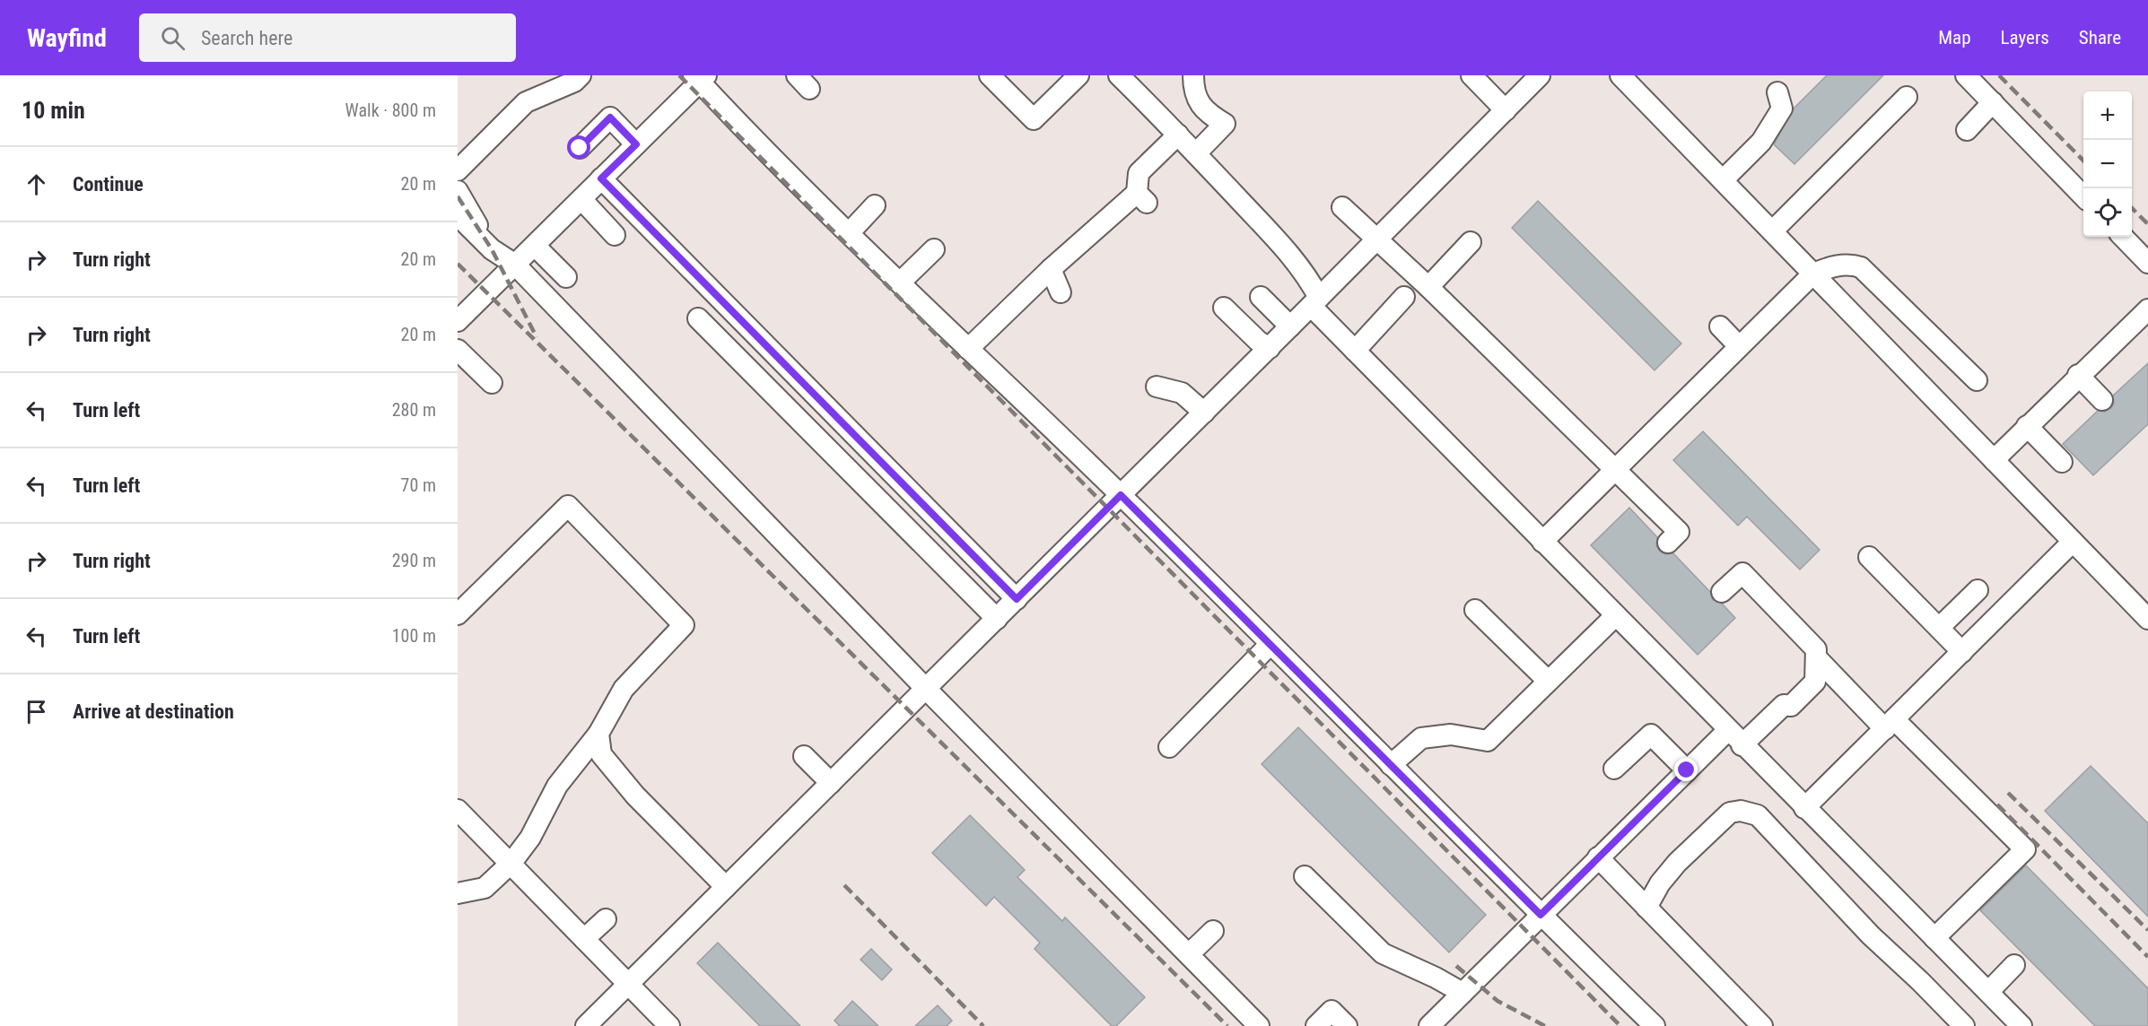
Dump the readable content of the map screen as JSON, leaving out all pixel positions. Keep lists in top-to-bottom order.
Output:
{
  "page": {
    "header": "Wayfind",
    "search": "Search here",
    "nav": ["Map", "Layers", "Share"],
    "heading": ["10 min", "Walk · 800 m"],
    "map_buttons": ["+", "−"],
    "list": [
      ["Continue", "20 m"],
      ["Turn right", "20 m"],
      ["Turn right", "20 m"],
      ["Turn left", "280 m"],
      ["Turn left", "70 m"],
      ["Turn right", "290 m"],
      ["Turn left", "100 m"],
      "Arrive at destination"
    ]
  }
}
